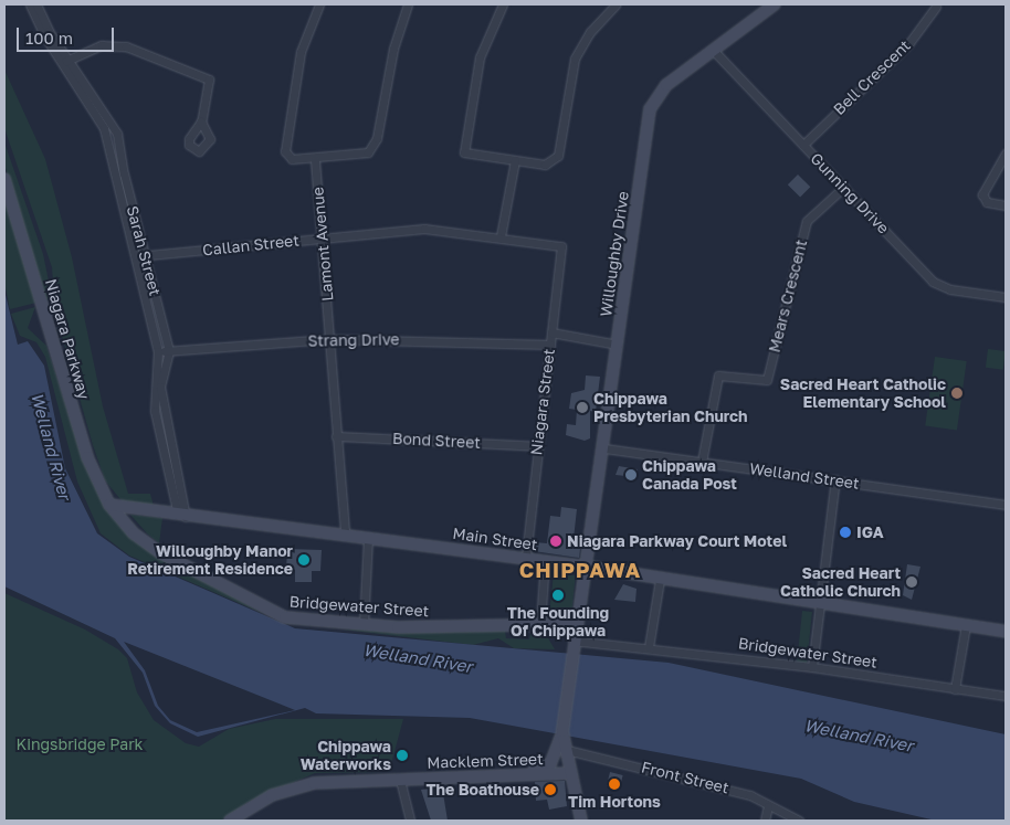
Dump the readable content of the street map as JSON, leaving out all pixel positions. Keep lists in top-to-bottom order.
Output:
{
  "streets": {
    "main road": [
      "Willoughby Drive",
      "Niagara Parkway",
      "Main Street",
      "Bridgewater Street",
      "Macklem Street"
    ],
    "street": [
      "Bell Crescent",
      "Gunning Drive",
      "Lamont Avenue",
      "Callan Street",
      "Sarah Street",
      "Mears Crescent",
      "Strang Drive",
      "Niagara Street",
      "Bond Street",
      "Welland Street",
      "Front Street"
    ]
  },
  "crossings": [
    ["Bell Crescent", "Gunning Drive"],
    ["Gunning Drive", "Willoughby Drive"],
    ["Gunning Drive", "Mears Crescent"],
    ["Lamont Avenue", "Callan Street"],
    ["Lamont Avenue", "Strang Drive"],
    ["Lamont Avenue", "Bond Street"],
    ["Lamont Avenue", "Main Street"],
    ["Callan Street", "Sarah Street"],
    ["Callan Street", "Niagara Street"],
    ["Sarah Street", "Strang Drive"],
    ["Sarah Street", "Main Street"],
    ["Willoughby Drive", "Welland Street"],
    ["Willoughby Drive", "Main Street"],
    ["Willoughby Drive", "Bridgewater Street"],
    ["Willoughby Drive", "Macklem Street"],
    ["Willoughby Drive", "Front Street"],
    ["Mears Crescent", "Welland Street"],
    ["Niagara Parkway", "Main Street"],
    ["Niagara Parkway", "Bridgewater Street"],
    ["Strang Drive", "Niagara Street"],
    ["Niagara Street", "Bond Street"],
    ["Niagara Street", "Main Street"],
    ["Main Street", "Bridgewater Street"]
  ],
  "districts": ["CHIPPAWA"],
  "water": ["Welland River"],
  "parks": ["Kingsbridge Park"],
  "places": [
    "Sacred Heart Catholic Elementary School",
    "Chippawa Presbyterian Church",
    "Chippawa Canada Post",
    "IGA",
    "Niagara Parkway Court Motel",
    "Willoughby Manor Retirement Residence",
    "Sacred Heart Catholic Church",
    "The Founding Of Chippawa",
    "Chippawa Waterworks",
    "Tim Hortons",
    "The Boathouse"
  ],
  "scale_bar": "100 m"
}
